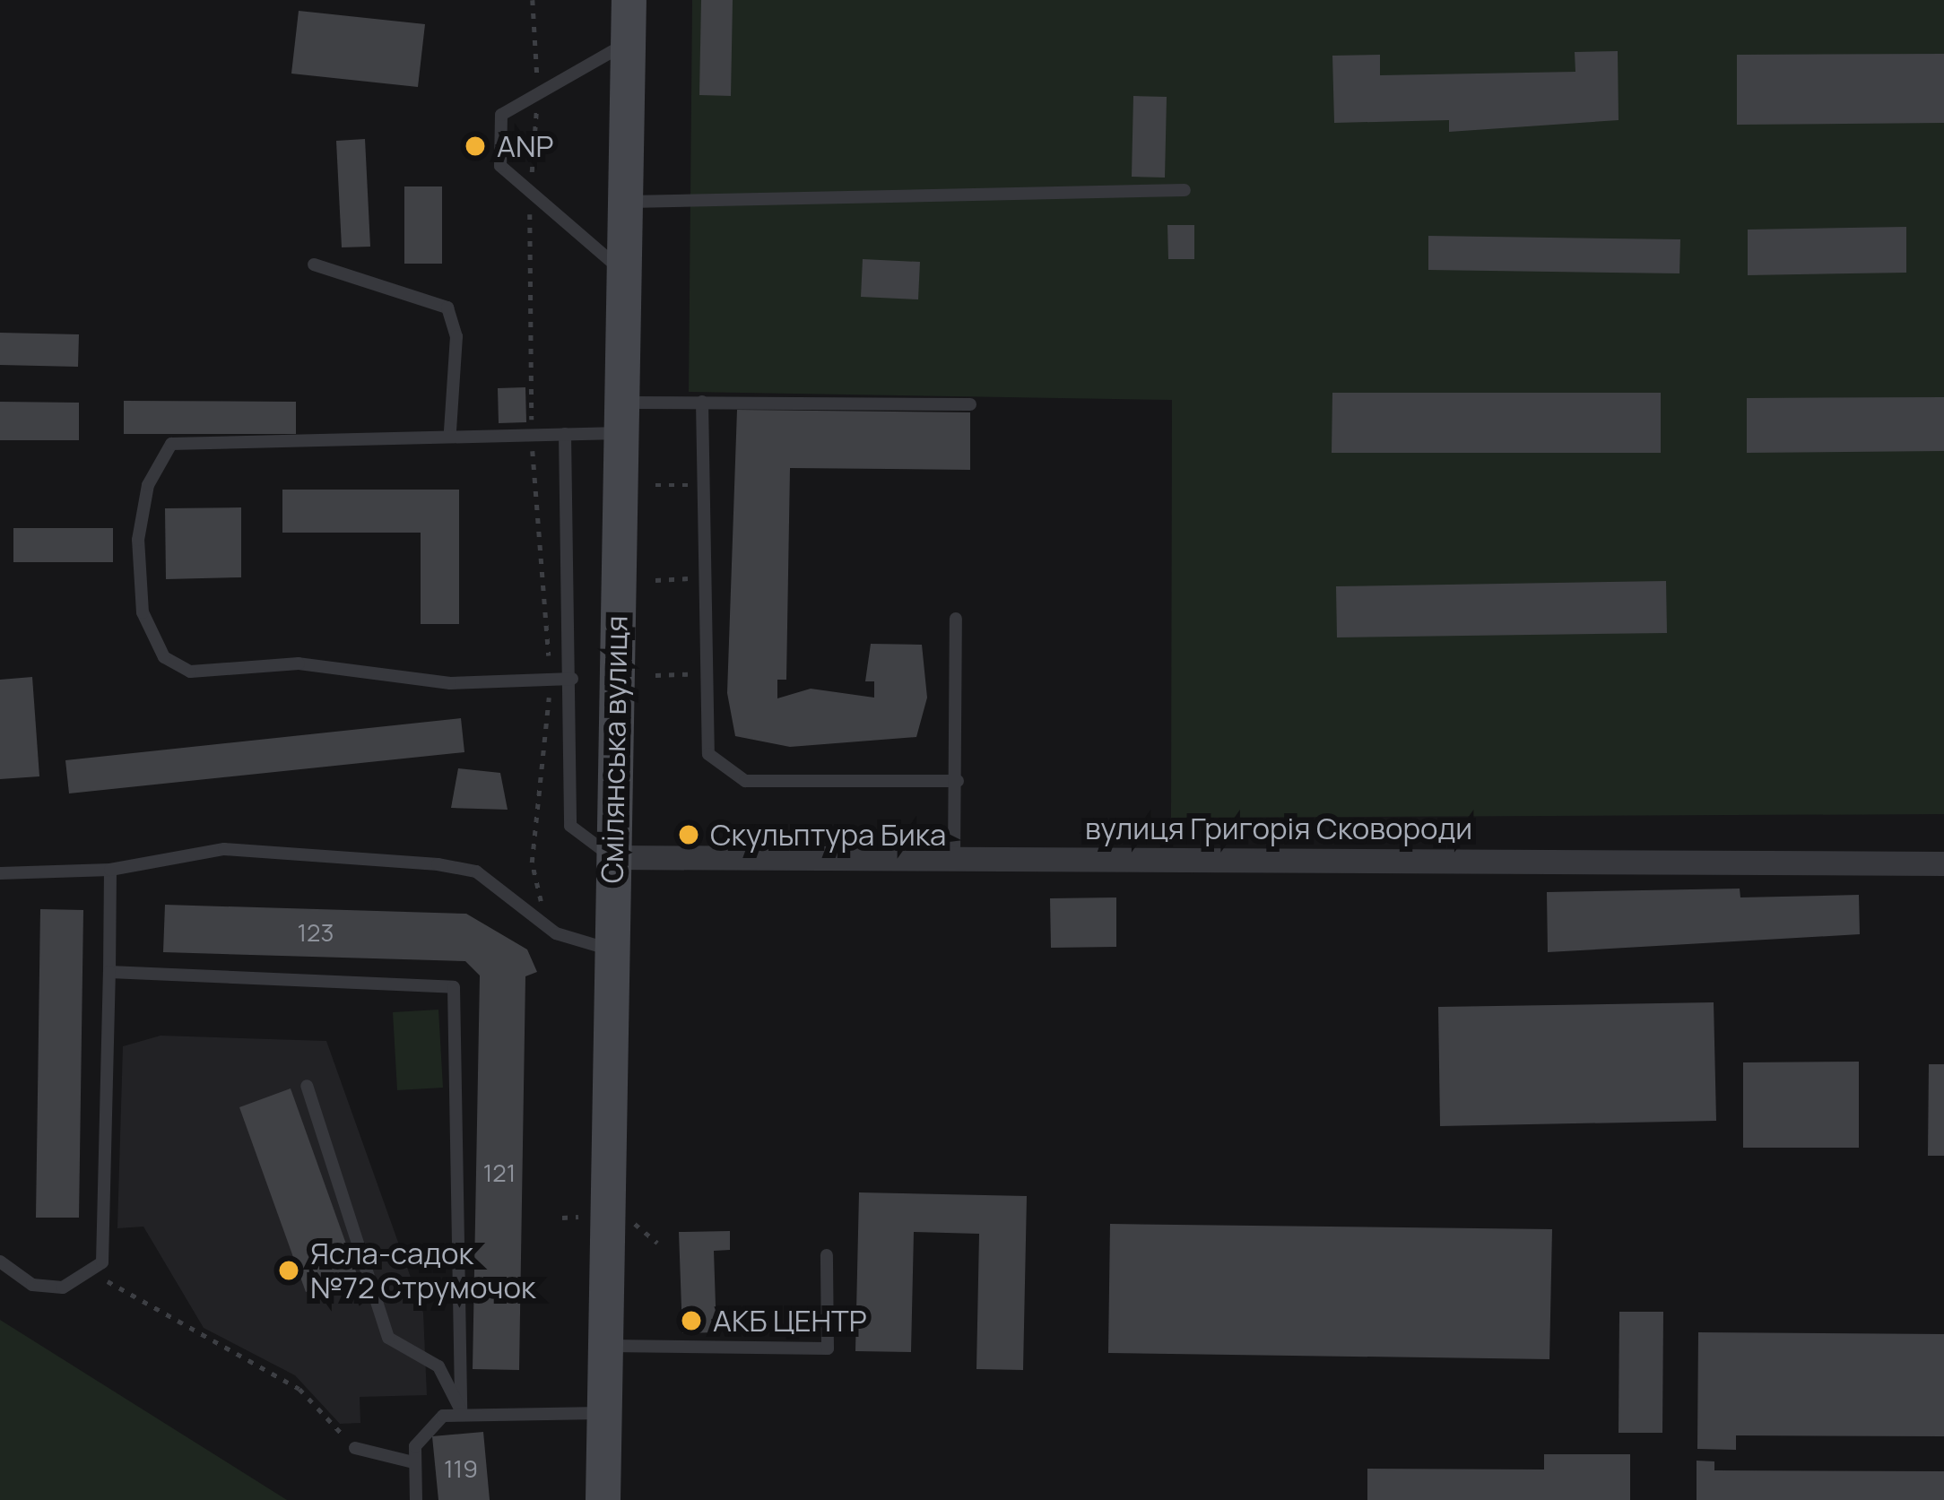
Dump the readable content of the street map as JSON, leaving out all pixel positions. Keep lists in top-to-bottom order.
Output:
{
  "streets": {
    "main road": ["Смілянська вулиця"],
    "street": ["вулиця Григорія Сковороди"]
  },
  "crossings": [
    ["Смілянська вулиця", "вулиця Григорія Сковороди"]
  ],
  "places": [
    "ANP",
    "Cкульптура Бика",
    "Ясла-садок №72 Струмочок",
    "АКБ ЦЕНТР"
  ],
  "house_numbers": ["123", "121", "119"]
}
